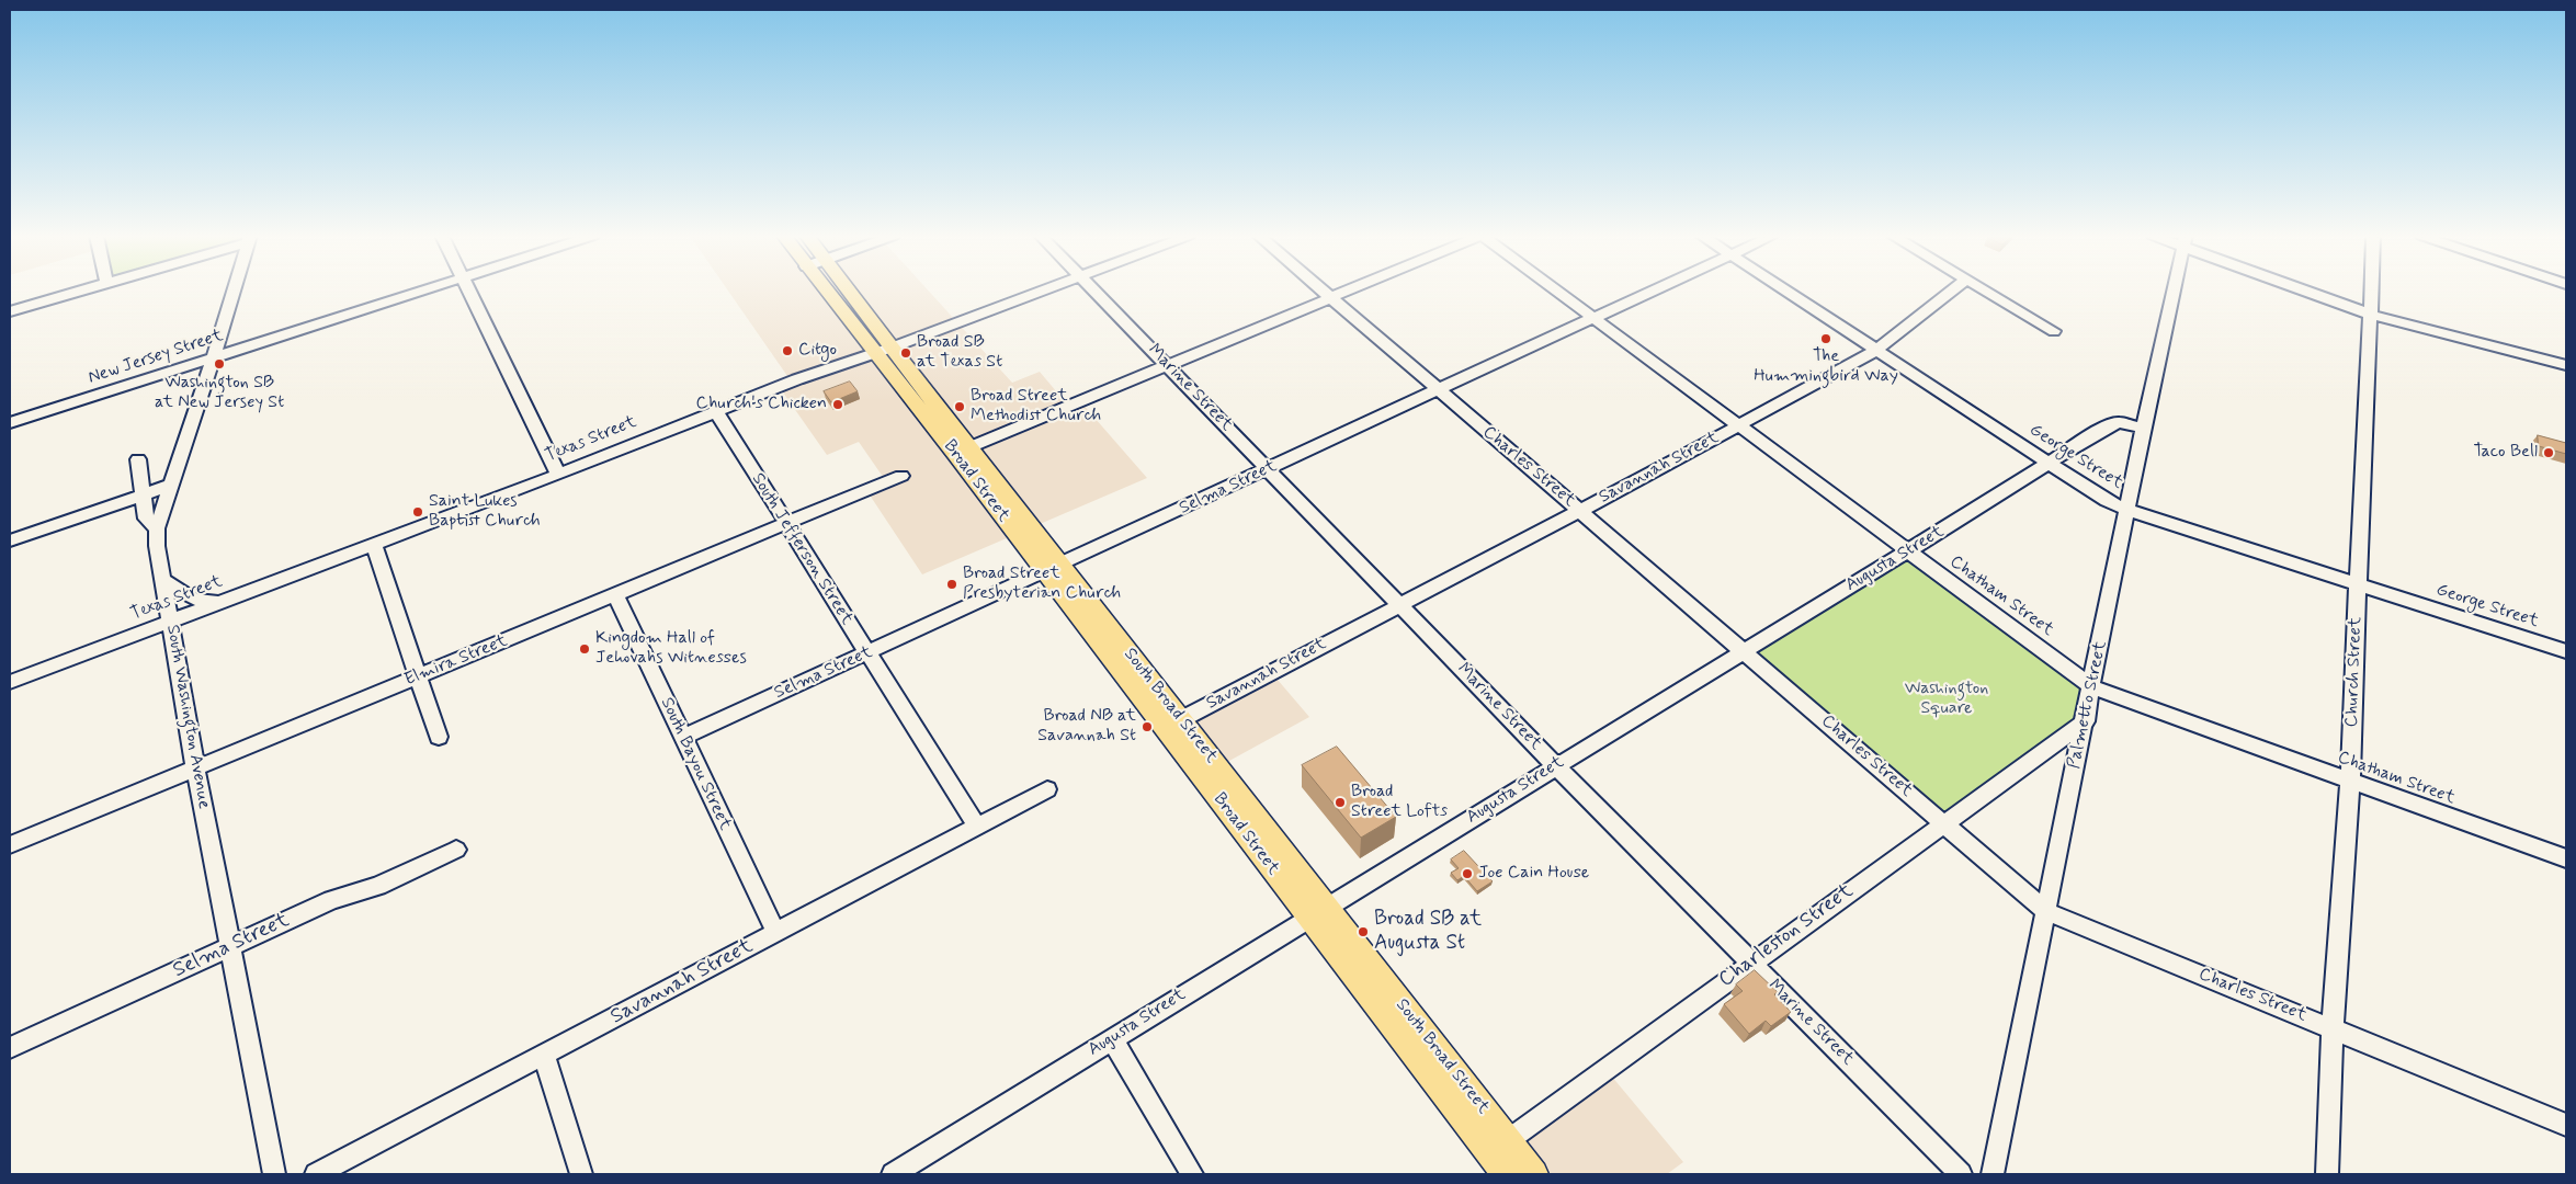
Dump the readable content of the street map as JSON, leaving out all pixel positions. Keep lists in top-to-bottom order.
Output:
{
  "streets": {
    "main road": ["Broad Street"],
    "street": [
      "New Jersey Street",
      "Marine Street",
      "Texas Street",
      "George Street",
      "Charles Street",
      "Savannah Street",
      "Selma Street",
      "South Jefferson Street",
      "Augusta Street",
      "Chatham Street",
      "Elmira Street",
      "Church Street",
      "Palmetto Street",
      "South Washington Avenue",
      "South Bayou Street",
      "Charleston Street"
    ]
  },
  "crossings": [
    ["New Jersey Street", "South Washington Avenue"],
    ["Marine Street", "Savannah Street"],
    ["Marine Street", "Selma Street"],
    ["Marine Street", "Augusta Street"],
    ["Marine Street", "Charleston Street"],
    ["Texas Street", "Broad Street"],
    ["Texas Street", "South Jefferson Street"],
    ["Texas Street", "South Washington Avenue"],
    ["George Street", "Savannah Street"],
    ["George Street", "Augusta Street"],
    ["George Street", "Church Street"],
    ["George Street", "Palmetto Street"],
    ["Charles Street", "Savannah Street"],
    ["Charles Street", "Selma Street"],
    ["Charles Street", "Augusta Street"],
    ["Charles Street", "Church Street"],
    ["Charles Street", "Palmetto Street"],
    ["Charles Street", "Charleston Street"],
    ["Savannah Street", "Broad Street"],
    ["Savannah Street", "South Jefferson Street"],
    ["Savannah Street", "Chatham Street"],
    ["Savannah Street", "South Bayou Street"],
    ["Broad Street", "Selma Street"],
    ["Broad Street", "Augusta Street"],
    ["Broad Street", "Charleston Street"],
    ["Selma Street", "South Jefferson Street"],
    ["Selma Street", "Chatham Street"],
    ["Selma Street", "South Washington Avenue"],
    ["Selma Street", "South Bayou Street"],
    ["South Jefferson Street", "Elmira Street"],
    ["Augusta Street", "Chatham Street"],
    ["Augusta Street", "Palmetto Street"],
    ["Chatham Street", "Church Street"],
    ["Chatham Street", "Palmetto Street"],
    ["Elmira Street", "South Washington Avenue"],
    ["Elmira Street", "South Bayou Street"],
    ["Palmetto Street", "Charleston Street"]
  ],
  "parks": ["Washington Square"],
  "places": [
    "The Hummingbird Way",
    "Citgo",
    "Broad SB at Texas St",
    "Washington SB at New Jersey St",
    "Church's Chicken",
    "Broad Street Methodist Church",
    "Taco Bell",
    "Saint Lukes Baptist Church",
    "Broad Street Presbyterian Church",
    "Kingdom Hall of Jehovahs Witnesses",
    "Broad NB at Savannah St",
    "Broad Street Lofts",
    "Joe Cain House",
    "Broad SB at Augusta St"
  ]
}
